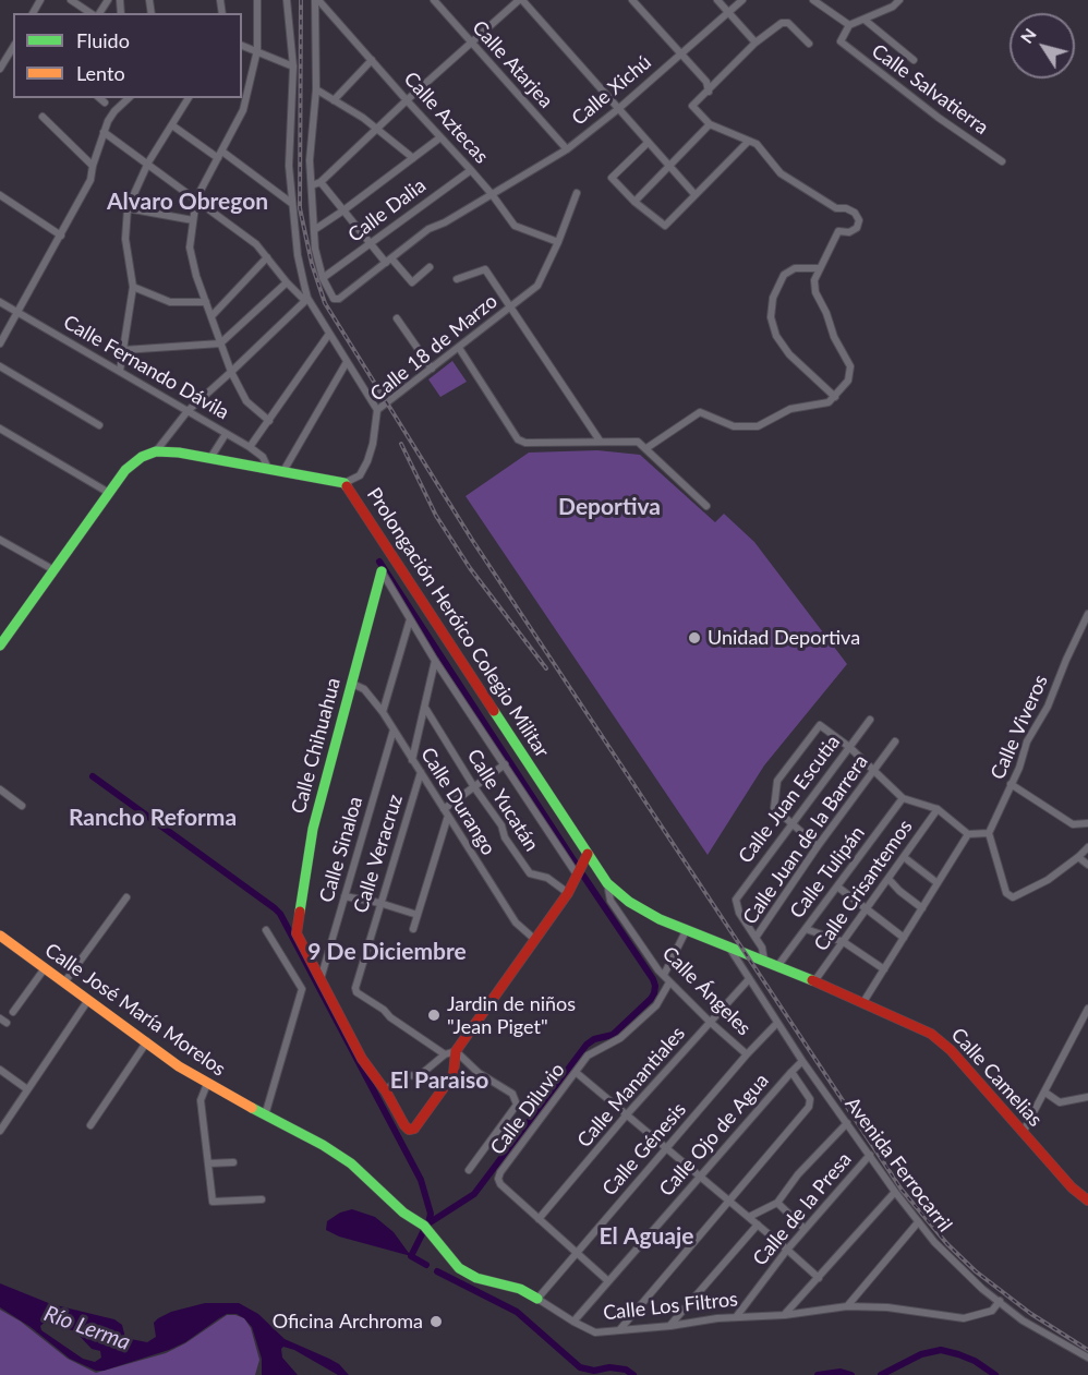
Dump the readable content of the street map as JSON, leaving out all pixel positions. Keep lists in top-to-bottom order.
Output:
{
  "streets": {
    "street": [
      "Calle Atarjea",
      "Calle Salvatierra",
      "Calle Xichú",
      "Calle Aztecas",
      "Calle Dalia",
      "Calle 18 de Marzo",
      "Calle Fernando Dávila",
      "Prolongación Heróico Colegio Militar",
      "Calle Viveros",
      "Calle Chihuahua",
      "Calle Juan Escutia",
      "Calle Yucatán",
      "Calle Durango",
      "Calle Juan de la Barrera",
      "Calle Sinaloa",
      "Calle Veracruz",
      "Calle Tulipán",
      "Calle Crisantemos",
      "Calle Ángeles",
      "Calle José María Morelos",
      "Calle Camelias",
      "Calle Manantiales",
      "Calle Diluvio",
      "Calle Ojo de Agua",
      "Calle Génesis",
      "Avenida Ferrocarril",
      "Calle de la Presa",
      "Calle Los Filtros"
    ]
  },
  "crossings": [
    ["Calle Atarjea", "Calle Xichú"],
    ["Calle Xichú", "Calle Aztecas"],
    ["Calle Xichú", "Calle Dalia"],
    ["Calle Aztecas", "Calle Dalia"],
    ["Calle Aztecas", "Calle 18 de Marzo"],
    ["Calle 18 de Marzo", "Prolongación Heróico Colegio Militar"],
    ["Calle Fernando Dávila", "Prolongación Heróico Colegio Militar"],
    ["Prolongación Heróico Colegio Militar", "Calle Ángeles"],
    ["Prolongación Heróico Colegio Militar", "Calle Camelias"],
    ["Prolongación Heróico Colegio Militar", "Avenida Ferrocarril"],
    ["Calle Chihuahua", "Calle Durango"],
    ["Calle Chihuahua", "Calle Sinaloa"],
    ["Calle Juan Escutia", "Calle Juan de la Barrera"],
    ["Calle Durango", "Calle Sinaloa"],
    ["Calle Durango", "Calle Veracruz"],
    ["Calle Juan de la Barrera", "Calle Camelias"],
    ["Calle Tulipán", "Calle Camelias"],
    ["Calle Crisantemos", "Calle Camelias"],
    ["Calle Ángeles", "Calle Manantiales"],
    ["Calle Ángeles", "Calle Diluvio"],
    ["Calle Ángeles", "Calle Génesis"],
    ["Calle José María Morelos", "Calle Los Filtros"],
    ["Calle Manantiales", "Calle Diluvio"],
    ["Calle Manantiales", "Avenida Ferrocarril"],
    ["Calle Ojo de Agua", "Avenida Ferrocarril"],
    ["Calle Ojo de Agua", "Calle Los Filtros"],
    ["Calle Génesis", "Avenida Ferrocarril"],
    ["Calle Génesis", "Calle Los Filtros"],
    ["Avenida Ferrocarril", "Calle de la Presa"],
    ["Avenida Ferrocarril", "Calle Los Filtros"],
    ["Calle de la Presa", "Calle Los Filtros"]
  ],
  "districts": [
    "Alvaro Obregon",
    "Deportiva",
    "Rancho Reforma",
    "9 De Diciembre",
    "El Paraiso",
    "El Aguaje"
  ],
  "water": ["Río Lerma"],
  "places": ["Unidad Deportiva", "Jardin de niños \"Jean Piget\"", "Oficina Archroma"],
  "legend": ["Fluido", "Lento"],
  "north": "top left"
}
